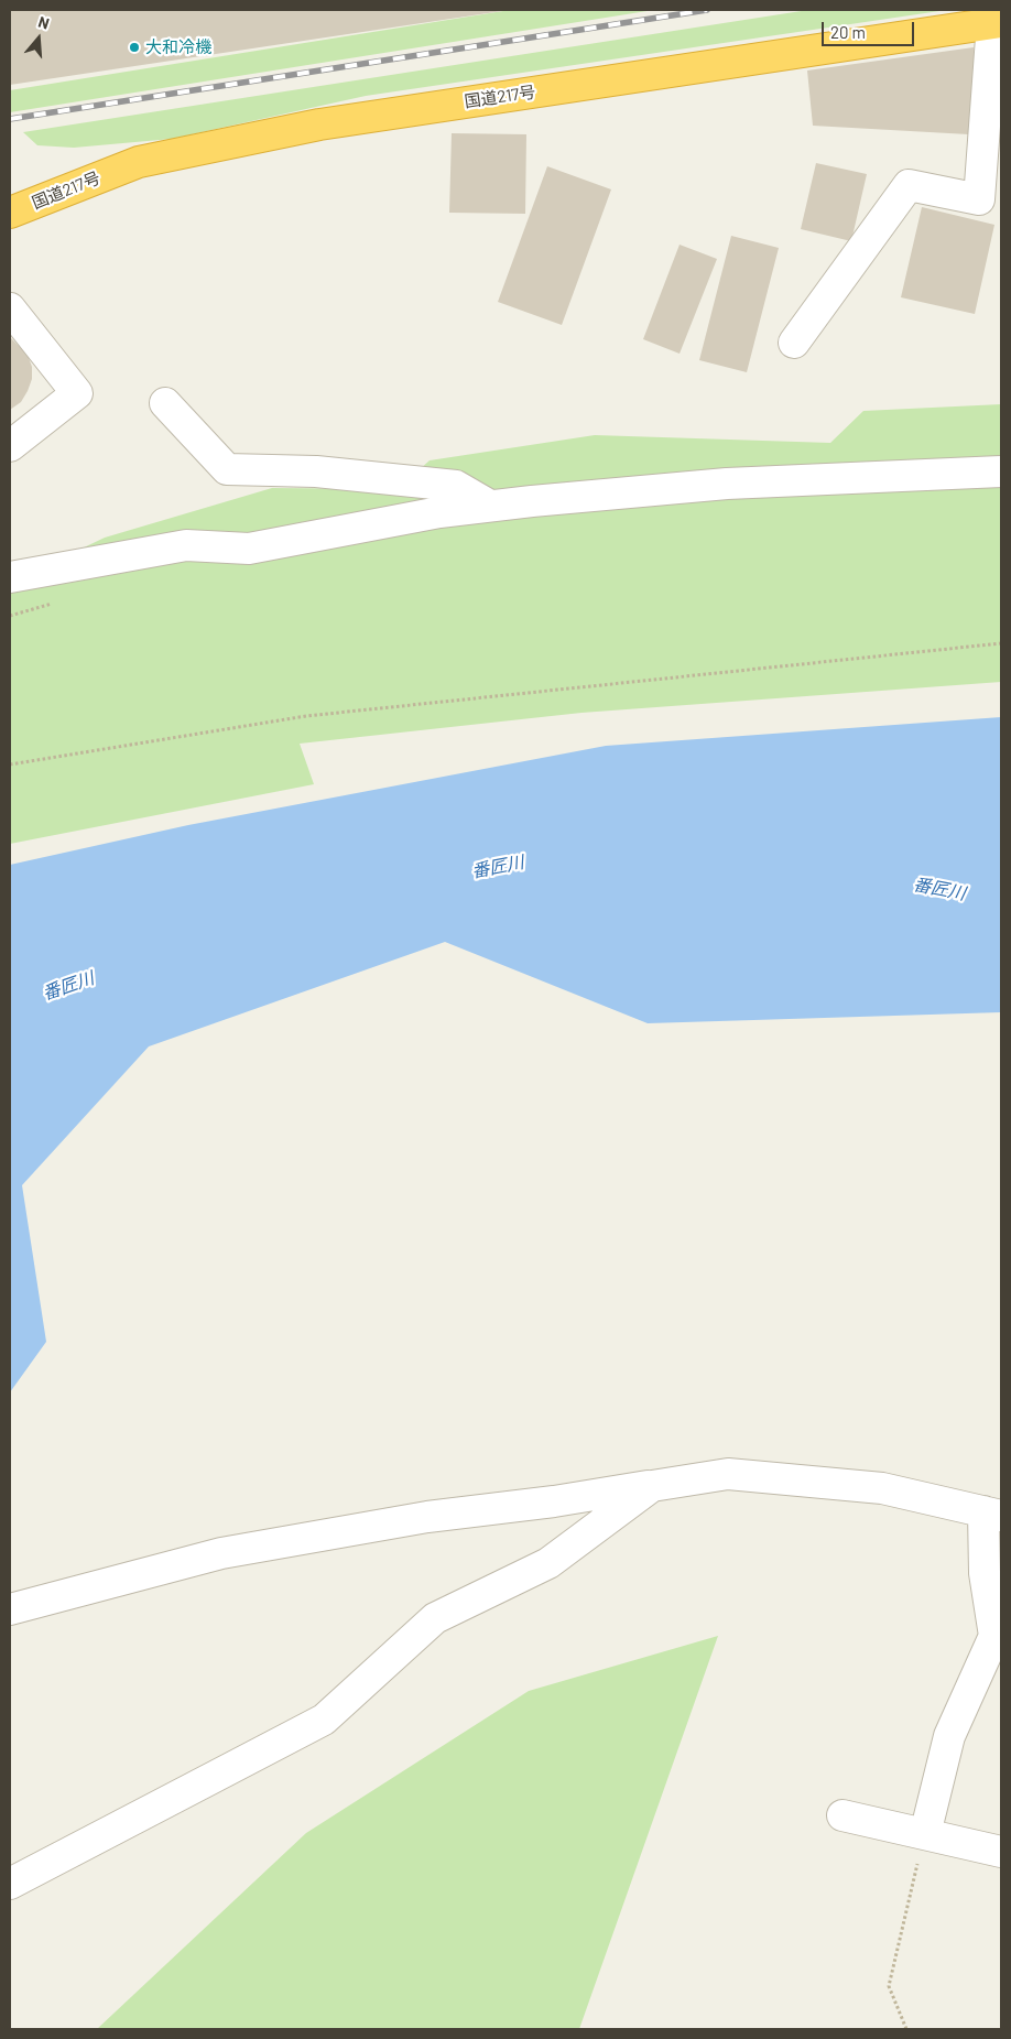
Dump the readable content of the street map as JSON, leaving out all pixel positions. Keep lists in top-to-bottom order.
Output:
{
  "streets": {
    "highway": ["国道217号"]
  },
  "water": ["番匠川"],
  "places": ["大和冷機"],
  "scale_bar": "20 m",
  "north": "top"
}
